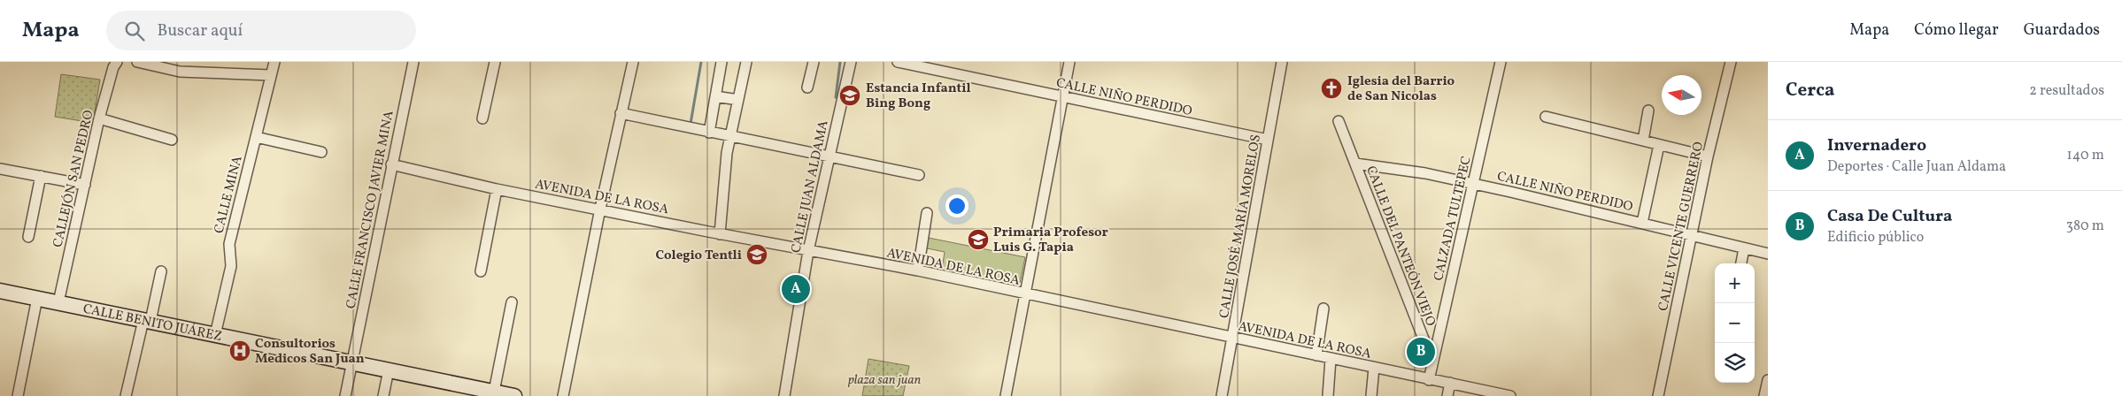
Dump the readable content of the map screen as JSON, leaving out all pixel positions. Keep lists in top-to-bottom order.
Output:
{
  "streets": {
    "main road": ["CALLE BENITO JUÁREZ"],
    "street": [
      "CALLE NIÑO PERDIDO",
      "CALLEJÓN SAN PEDRO",
      "CALLE JUAN ALDAMA",
      "CALLE MINA",
      "AVENIDA DE LA ROSA",
      "CALLE FRANCISCO JAVIER MINA",
      "CALZADA TULTEPEC",
      "CALLE JOSÉ MARÍA MORELOS",
      "CALLE VICENTE GUERRERO",
      "CALLE DEL PANTEÓN VIEJO"
    ]
  },
  "crossings": [
    ["CALLE NIÑO PERDIDO", "CALZADA TULTEPEC"],
    ["CALLE NIÑO PERDIDO", "CALLE JOSÉ MARÍA MORELOS"],
    ["CALLE NIÑO PERDIDO", "CALLE VICENTE GUERRERO"],
    ["CALLE NIÑO PERDIDO", "CALLE DEL PANTEÓN VIEJO"],
    ["CALLEJÓN SAN PEDRO", "CALLE BENITO JUÁREZ"],
    ["CALLE JUAN ALDAMA", "AVENIDA DE LA ROSA"],
    ["CALLE MINA", "CALLE BENITO JUÁREZ"],
    ["AVENIDA DE LA ROSA", "CALLE FRANCISCO JAVIER MINA"],
    ["AVENIDA DE LA ROSA", "CALZADA TULTEPEC"],
    ["AVENIDA DE LA ROSA", "CALLE JOSÉ MARÍA MORELOS"],
    ["CALLE FRANCISCO JAVIER MINA", "CALLE BENITO JUÁREZ"],
    ["CALZADA TULTEPEC", "CALLE DEL PANTEÓN VIEJO"]
  ],
  "parks": ["plaza san juan"],
  "places": {
    "church": ["Iglesia del Barrio de San Nicolas"],
    "school or university": ["Estancia Infantil Bing Bong", "Primaria Profesor Luis G. Tapia", "Colegio Tentli"],
    "hospital": ["Consultorios Medicos San Juan"]
  },
  "north": "left",
  "page": {
    "header": "Mapa",
    "search": "Buscar aquí",
    "nav": ["Mapa", "Cómo llegar", "Guardados"],
    "heading": ["Cerca", "2 resultados"],
    "list": [
      {
        "mark": "A",
        "name": "Invernadero",
        "note": "Deportes · Calle Juan Aldama",
        "value": "140 m"
      },
      {
        "mark": "B",
        "name": "Casa De Cultura",
        "note": "Edificio público",
        "value": "380 m"
      }
    ],
    "map_buttons": ["+", "−"],
    "pins": ["A", "B"]
  }
}
